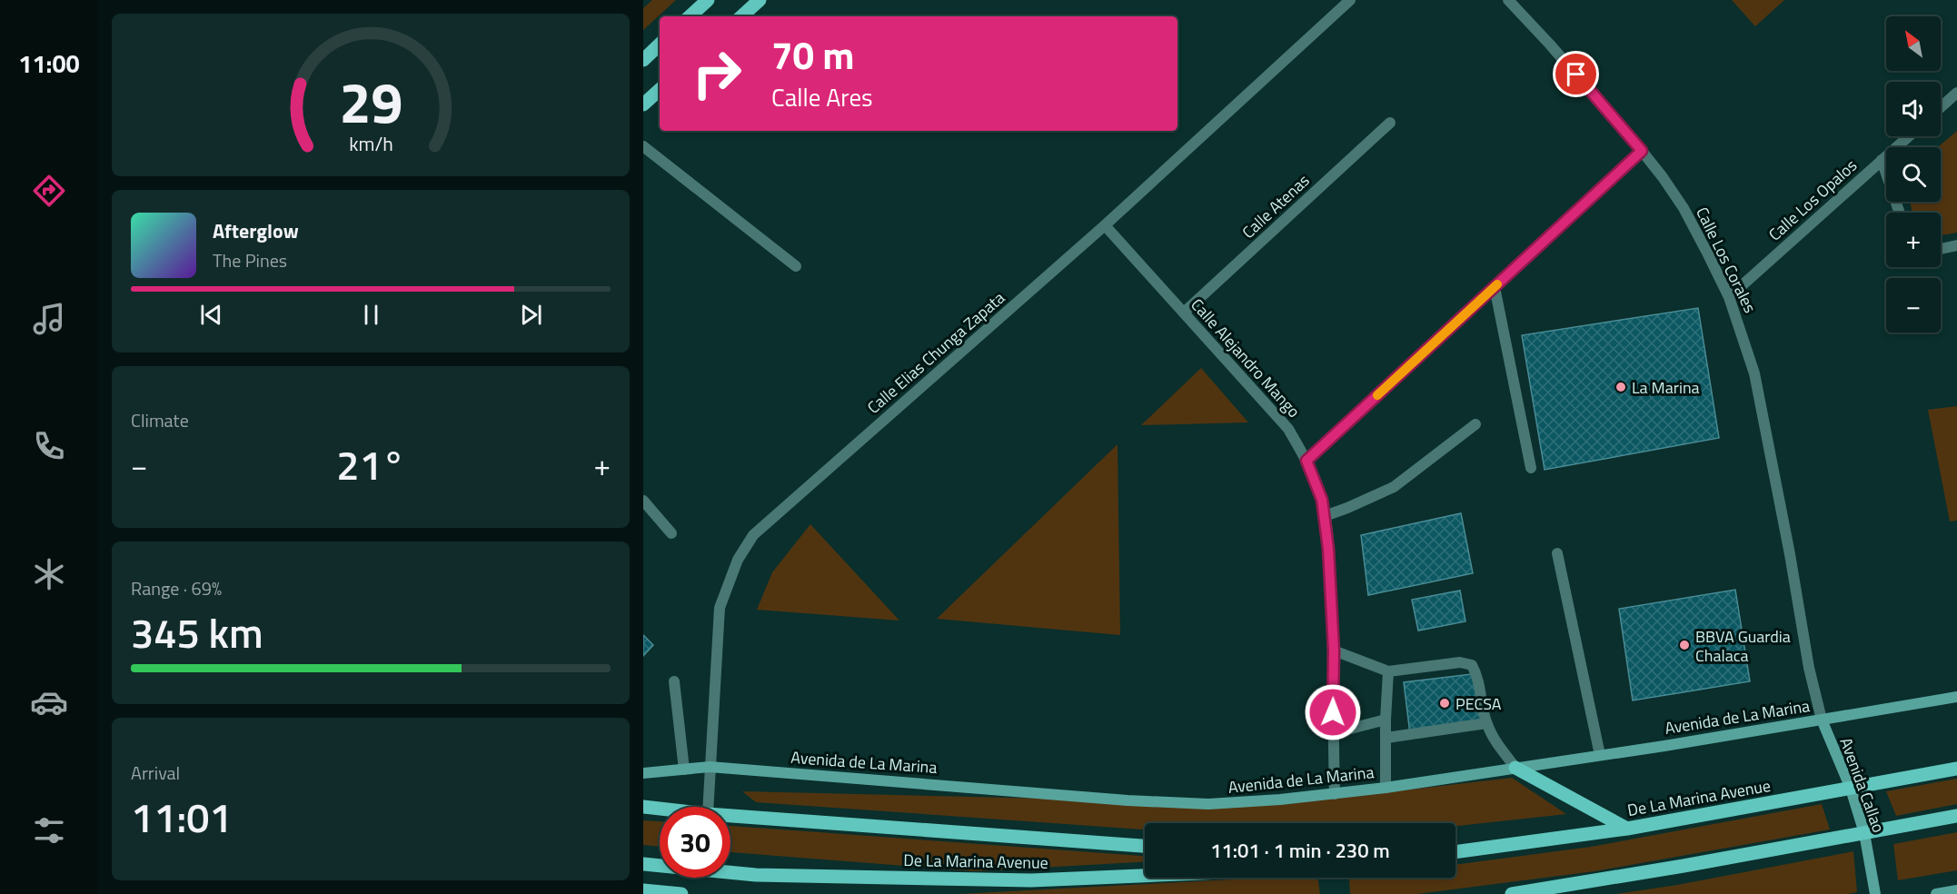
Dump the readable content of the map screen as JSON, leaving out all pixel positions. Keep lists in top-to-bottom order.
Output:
{
  "streets": {
    "main road": ["Avenida de La Marina", "Avenida Callao", "De La Marina Avenue"],
    "street": [
      "Calle Los Opalos",
      "Calle Atenas",
      "Calle Los Corales",
      "Calle Elias Chunga Zapata",
      "Calle Alejandro Mango"
    ]
  },
  "crossings": [
    ["Calle Los Opalos", "Calle Los Corales"],
    ["Calle Atenas", "Calle Alejandro Mango"],
    ["Calle Los Corales", "Avenida de La Marina"],
    ["Calle Los Corales", "Avenida Callao"],
    ["Calle Elias Chunga Zapata", "Calle Alejandro Mango"],
    ["Calle Elias Chunga Zapata", "Avenida de La Marina"],
    ["Calle Alejandro Mango", "Avenida de La Marina"],
    ["Avenida de La Marina", "Avenida Callao"],
    ["Avenida Callao", "De La Marina Avenue"]
  ],
  "places": ["La Marina", "BBVA Guardia Chalaca", "PECSA"],
  "north": "top left",
  "page": {
    "tabs": "11:00",
    "map_buttons": ["+", "−"],
    "turn": ["70 m", "Calle Ares"],
    "song": ["Afterglow", "The Pines"],
    "tile": [
      "Climate",
      ["Range · 69%", "345 km"],
      ["Arrival", "11:01"]
    ],
    "heat": ["−", "21°", "+"],
    "limit": "30",
    "trip": "11:01 · 1 min · 230 m",
    "gauge": ["29", "km/h"]
  }
}
